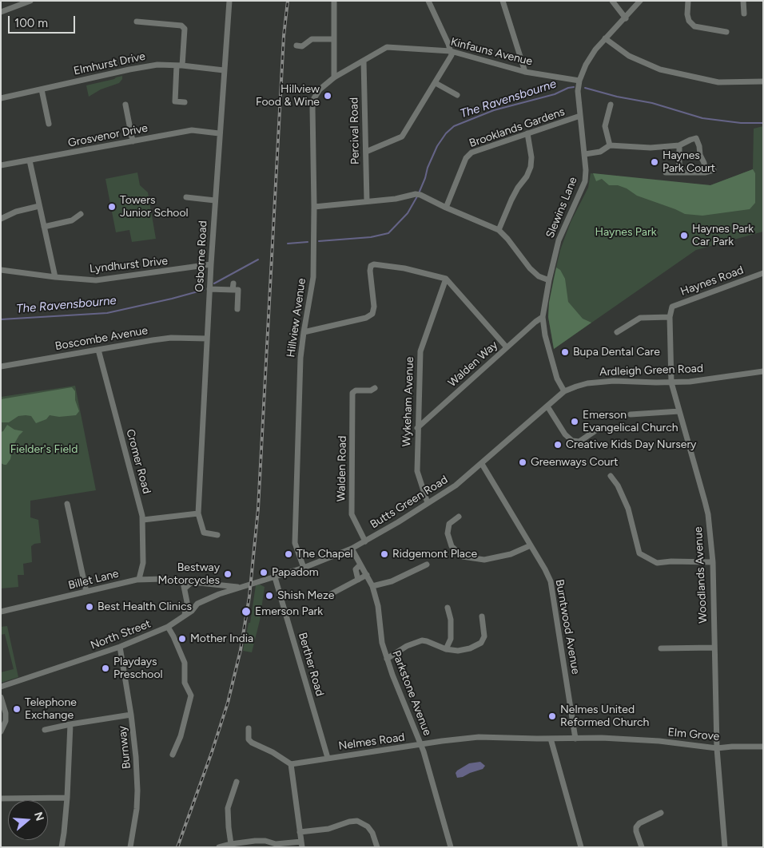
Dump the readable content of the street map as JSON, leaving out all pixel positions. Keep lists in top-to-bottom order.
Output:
{
  "streets": {
    "street": [
      "Kinfauns Avenue",
      "Elmhurst Drive",
      "Brooklands Gardens",
      "Percival Road",
      "Grosvenor Drive",
      "Slewins Lane",
      "Osborne Road",
      "Lyndhurst Drive",
      "Haynes Road",
      "Hillview Avenue",
      "Boscombe Avenue",
      "Walden Way",
      "Ardleigh Green Road",
      "Wykeham Avenue",
      "Cromer Road",
      "Walden Road",
      "Butts Green Road",
      "Woodlands Avenue",
      "Billet Lane",
      "Burntwood Avenue",
      "North Street",
      "Berther Road",
      "Parkstone Avenue",
      "Elm Grove",
      "Nelmes Road",
      "Burnway"
    ]
  },
  "crossings": [
    ["Kinfauns Avenue", "Percival Road"],
    ["Kinfauns Avenue", "Slewins Lane"],
    ["Kinfauns Avenue", "Hillview Avenue"],
    ["Elmhurst Drive", "Osborne Road"],
    ["Brooklands Gardens", "Slewins Lane"],
    ["Grosvenor Drive", "Osborne Road"],
    ["Slewins Lane", "Walden Way"],
    ["Slewins Lane", "Ardleigh Green Road"],
    ["Slewins Lane", "Butts Green Road"],
    ["Osborne Road", "Lyndhurst Drive"],
    ["Osborne Road", "Boscombe Avenue"],
    ["Hillview Avenue", "Butts Green Road"],
    ["Boscombe Avenue", "Cromer Road"],
    ["Walden Way", "Wykeham Avenue"],
    ["Ardleigh Green Road", "Butts Green Road"],
    ["Ardleigh Green Road", "Woodlands Avenue"],
    ["Wykeham Avenue", "Butts Green Road"],
    ["Cromer Road", "Billet Lane"],
    ["Walden Road", "Butts Green Road"],
    ["Butts Green Road", "Billet Lane"],
    ["Butts Green Road", "Burntwood Avenue"],
    ["Butts Green Road", "North Street"],
    ["Butts Green Road", "Berther Road"],
    ["Butts Green Road", "Parkstone Avenue"],
    ["Woodlands Avenue", "Elm Grove"],
    ["Billet Lane", "North Street"],
    ["Burntwood Avenue", "Elm Grove"],
    ["North Street", "Burnway"],
    ["Berther Road", "Nelmes Road"],
    ["Parkstone Avenue", "Nelmes Road"],
    ["Elm Grove", "Nelmes Road"]
  ],
  "water": ["The Ravensbourne"],
  "parks": ["Haynes Park", "Fielder's Field"],
  "places": [
    "Hillview Food & Wine",
    "Haynes Park Court",
    "Towers Junior School",
    "Haynes Park Car Park",
    "Bupa Dental Care",
    "Emerson Evangelical Church",
    "Creative Kids Day Nursery",
    "Greenways Court",
    "The Chapel",
    "Ridgemont Place",
    "Papadom",
    "Bestway Motorcycles",
    "Shish Meze",
    "Best Health Clinics",
    "Emerson Park",
    "Mother India",
    "Playdays Preschool",
    "Telephone Exchange",
    "Nelmes United Reformed Church"
  ],
  "scale_bar": "100 m",
  "north": "right"
}
